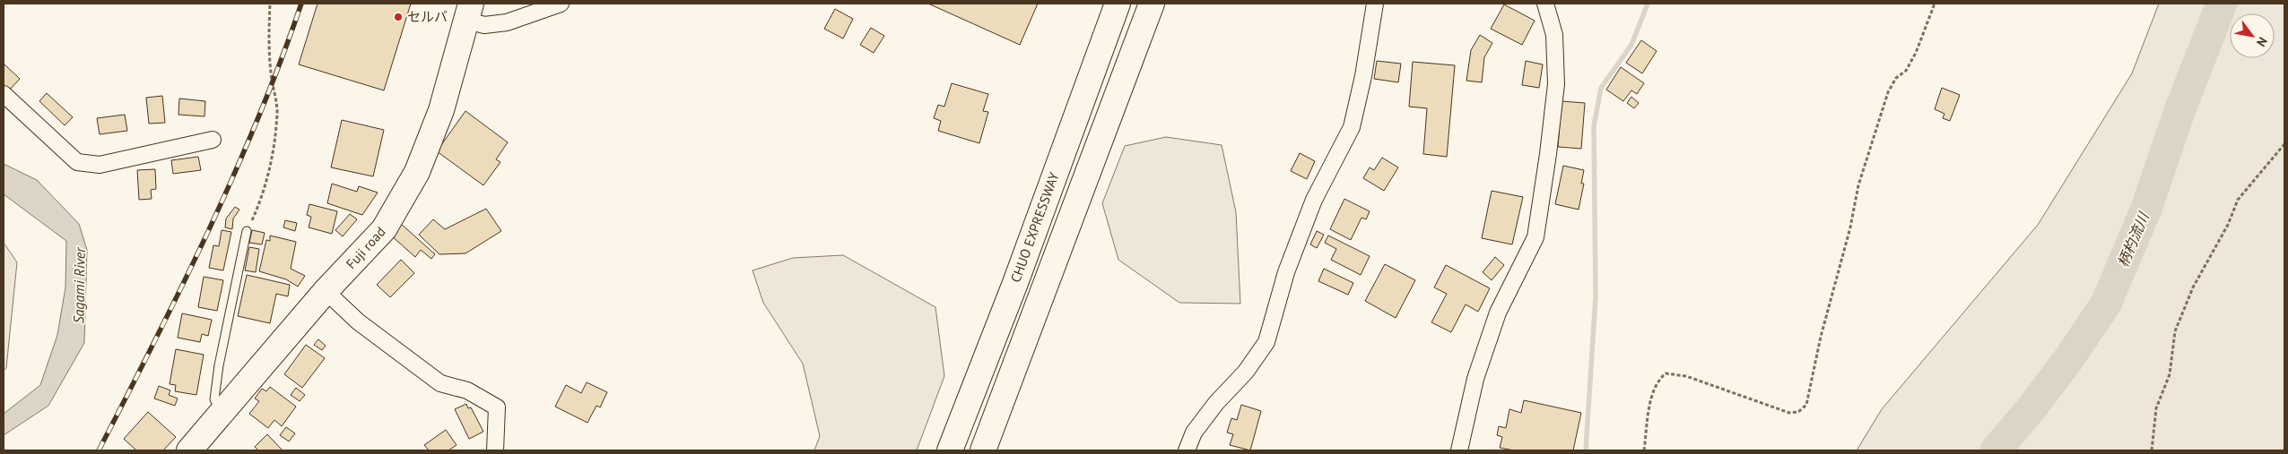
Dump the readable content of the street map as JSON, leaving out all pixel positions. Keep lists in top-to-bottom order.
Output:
{
  "streets": {
    "highway": ["CHUO EXPRESSWAY", "Fuji road"]
  },
  "water": ["柄杓流川", "Sagami River"],
  "places": ["セルバ"],
  "north": "bottom right"
}
